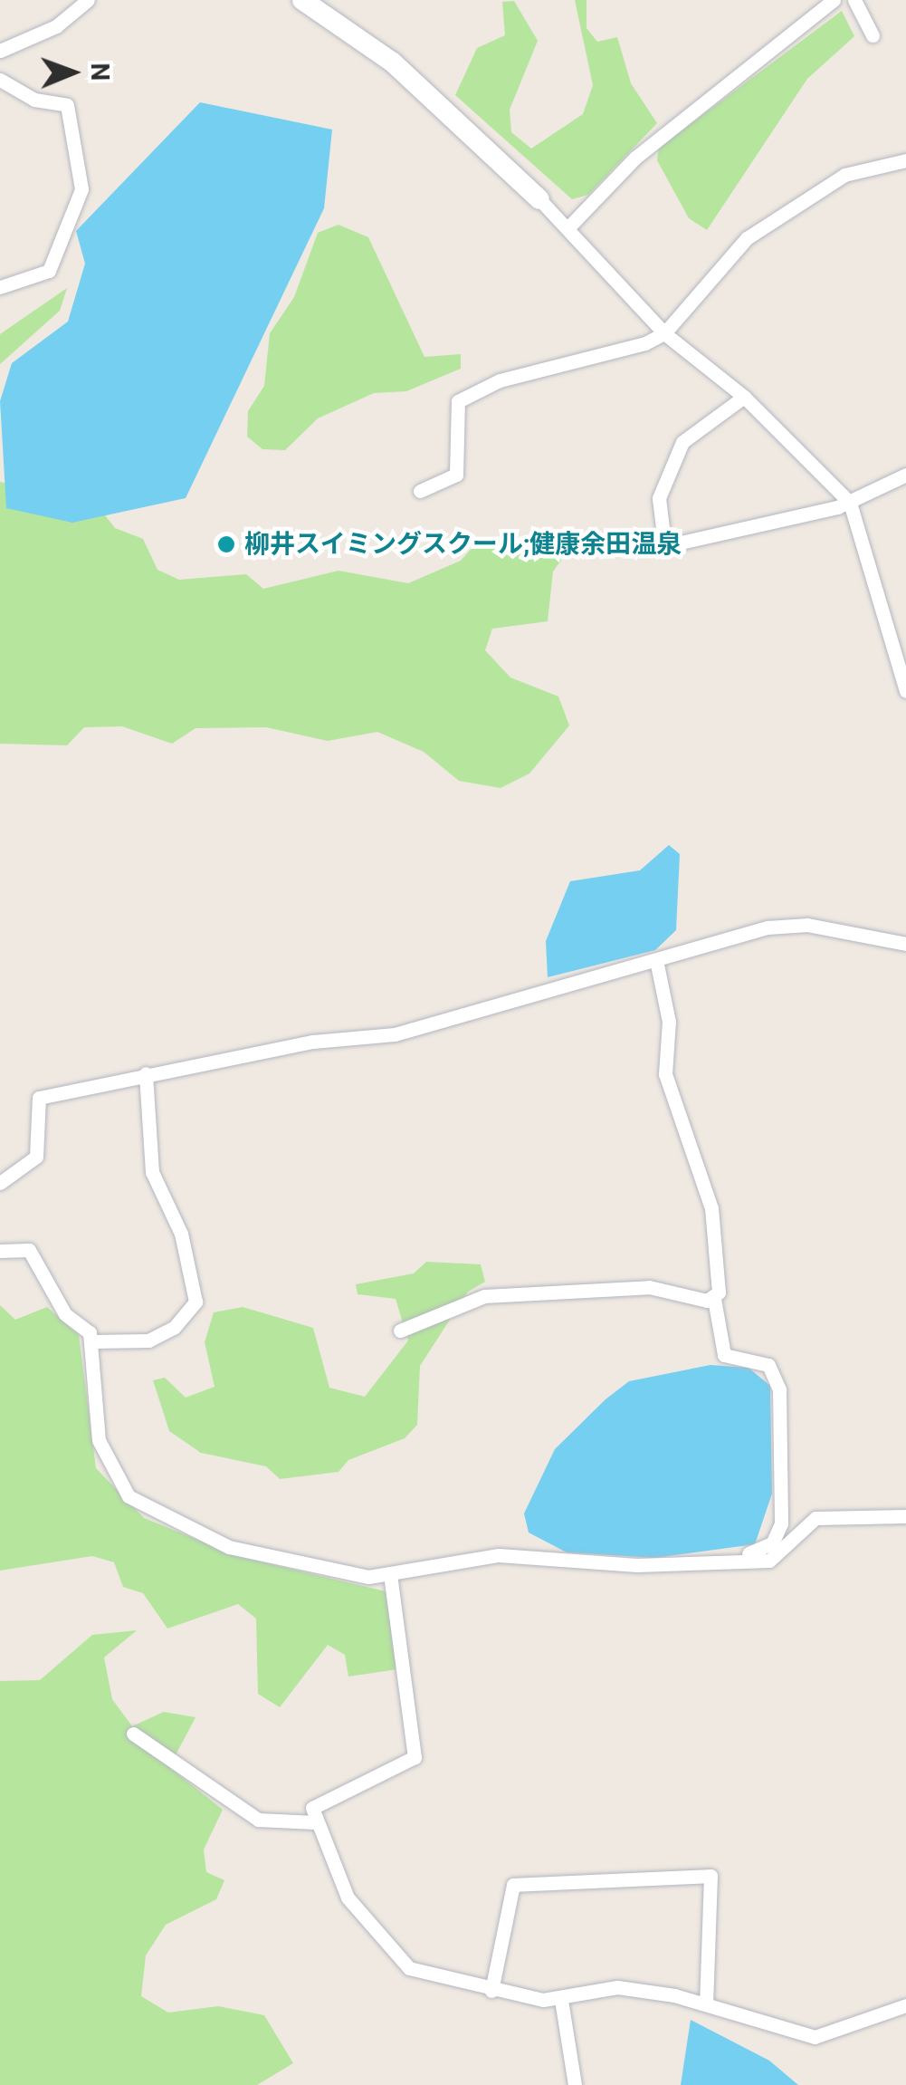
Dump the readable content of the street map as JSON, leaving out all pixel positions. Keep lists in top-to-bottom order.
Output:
{
  "places": ["柳井スイミングスクール;健康余田温泉"],
  "north": "right"
}
